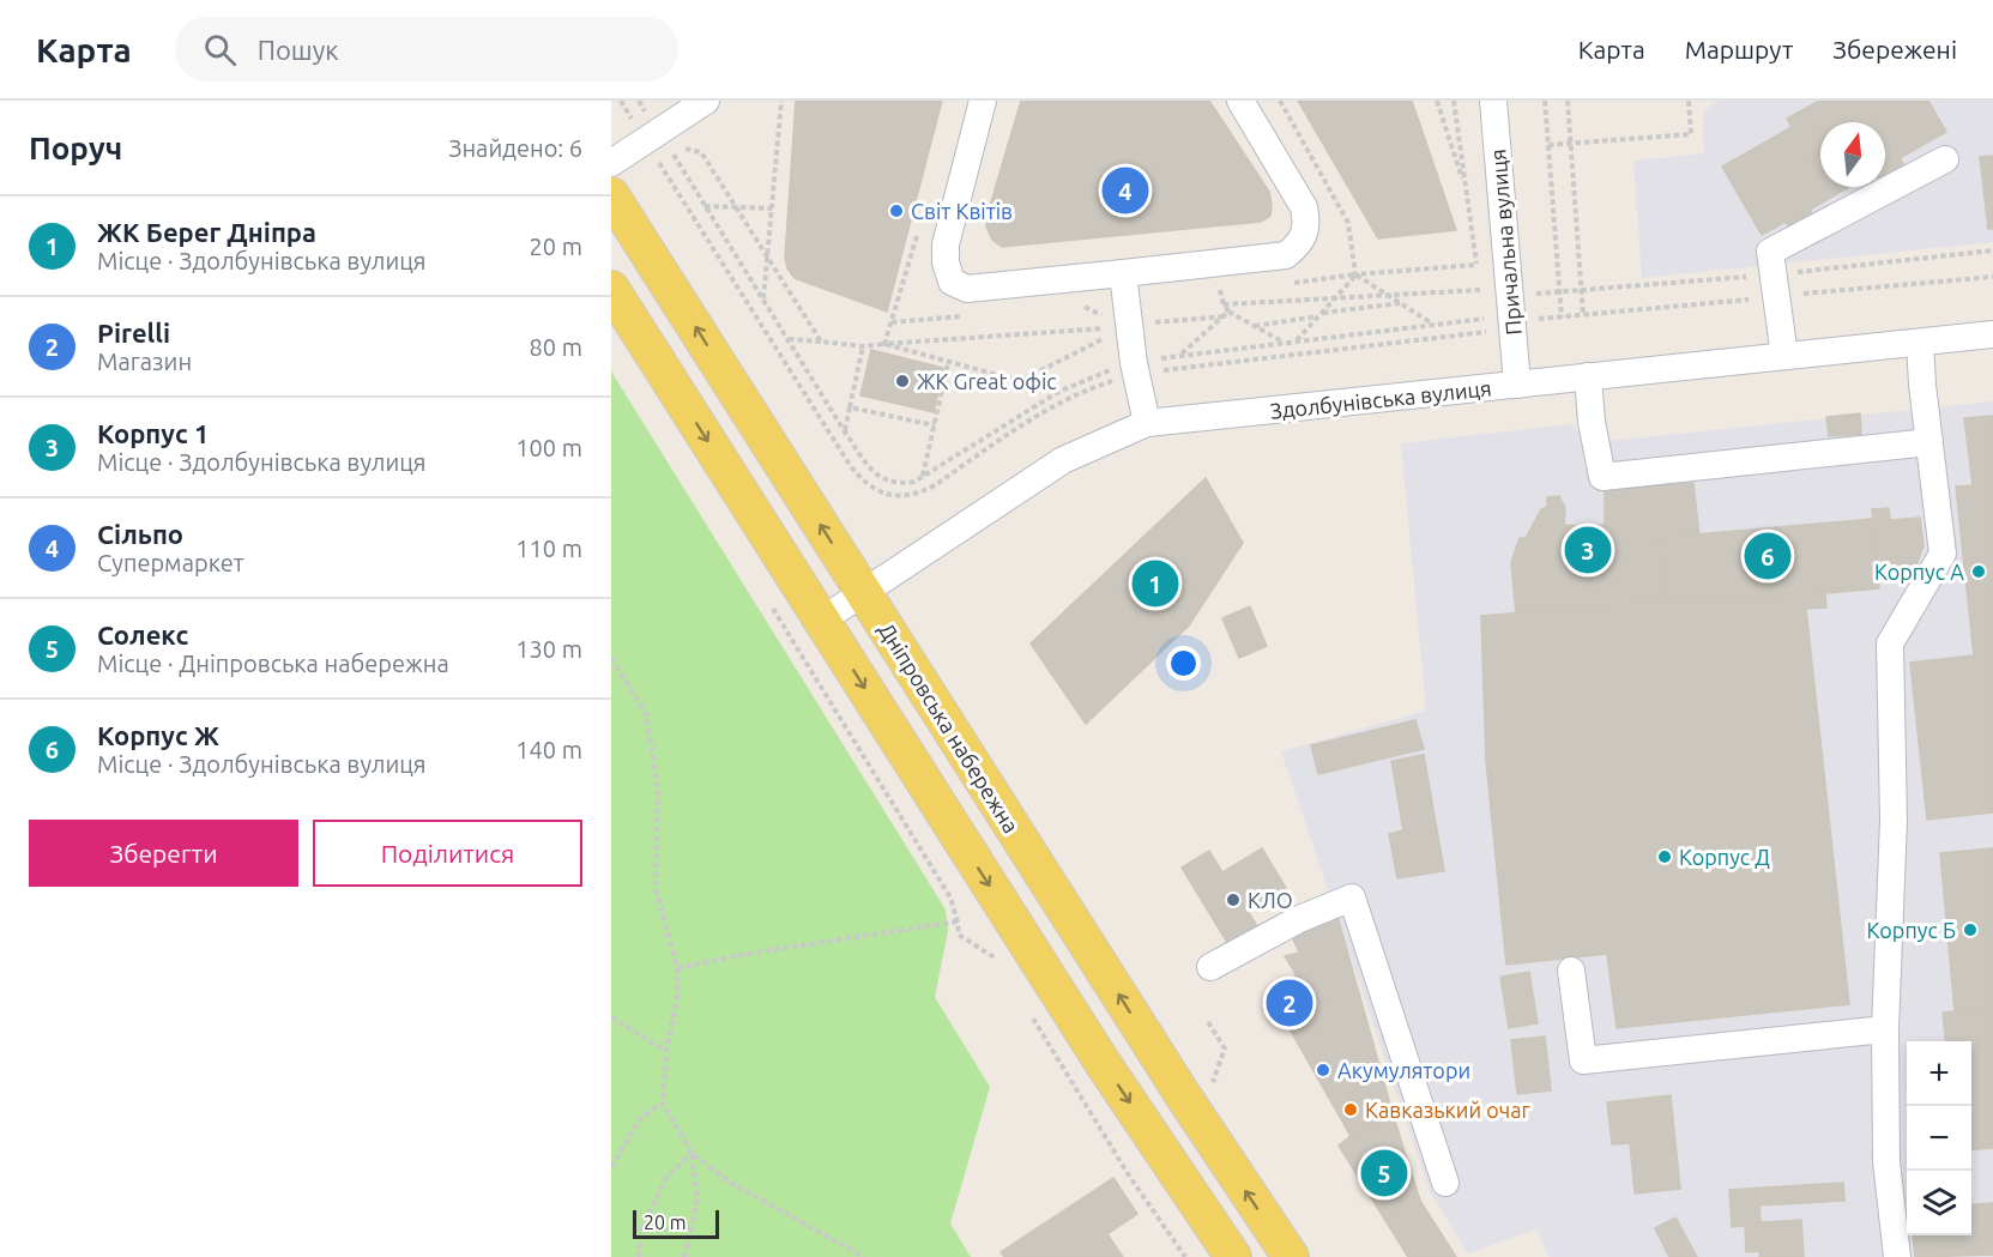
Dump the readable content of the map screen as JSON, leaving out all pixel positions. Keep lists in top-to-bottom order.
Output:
{
  "streets": {
    "main road": ["Дніпровська набережна"],
    "street": ["Причальна вулиця", "Здолбунівська вулиця"]
  },
  "crossings": [
    ["Причальна вулиця", "Здолбунівська вулиця"],
    ["Здолбунівська вулиця", "Дніпровська набережна"]
  ],
  "places": [
    "Світ Квітів",
    "ЖК Great офіс",
    "Корпус А",
    "Корпус Д",
    "КЛО",
    "Корпус Б",
    "Акумулятори",
    "Кавказький очаг"
  ],
  "scale_bar": "20 m",
  "north": "top",
  "page": {
    "header": "Карта",
    "search": "Пошук",
    "nav": ["Карта", "Маршрут", "Збережені"],
    "heading": ["Поруч", "Знайдено: 6"],
    "pins": [
      "4",
      "3",
      "6",
      "1",
      "2",
      "5"
    ],
    "list": [
      {
        "mark": "1",
        "name": "ЖК Берег Дніпра",
        "note": "Місце · Здолбунівська вулиця",
        "value": "20 m"
      },
      {
        "mark": "2",
        "name": "Pirelli",
        "note": "Магазин",
        "value": "80 m"
      },
      {
        "mark": "3",
        "name": "Корпус 1",
        "note": "Місце · Здолбунівська вулиця",
        "value": "100 m"
      },
      {
        "mark": "4",
        "name": "Сільпо",
        "note": "Супермаркет",
        "value": "110 m"
      },
      {
        "mark": "5",
        "name": "Солекс",
        "note": "Місце · Дніпровська набережна",
        "value": "130 m"
      },
      {
        "mark": "6",
        "name": "Корпус Ж",
        "note": "Місце · Здолбунівська вулиця",
        "value": "140 m"
      }
    ],
    "buttons": ["Зберегти", "Поділитися"],
    "map_buttons": ["+", "−"],
    "scale": "20 m"
  }
}
